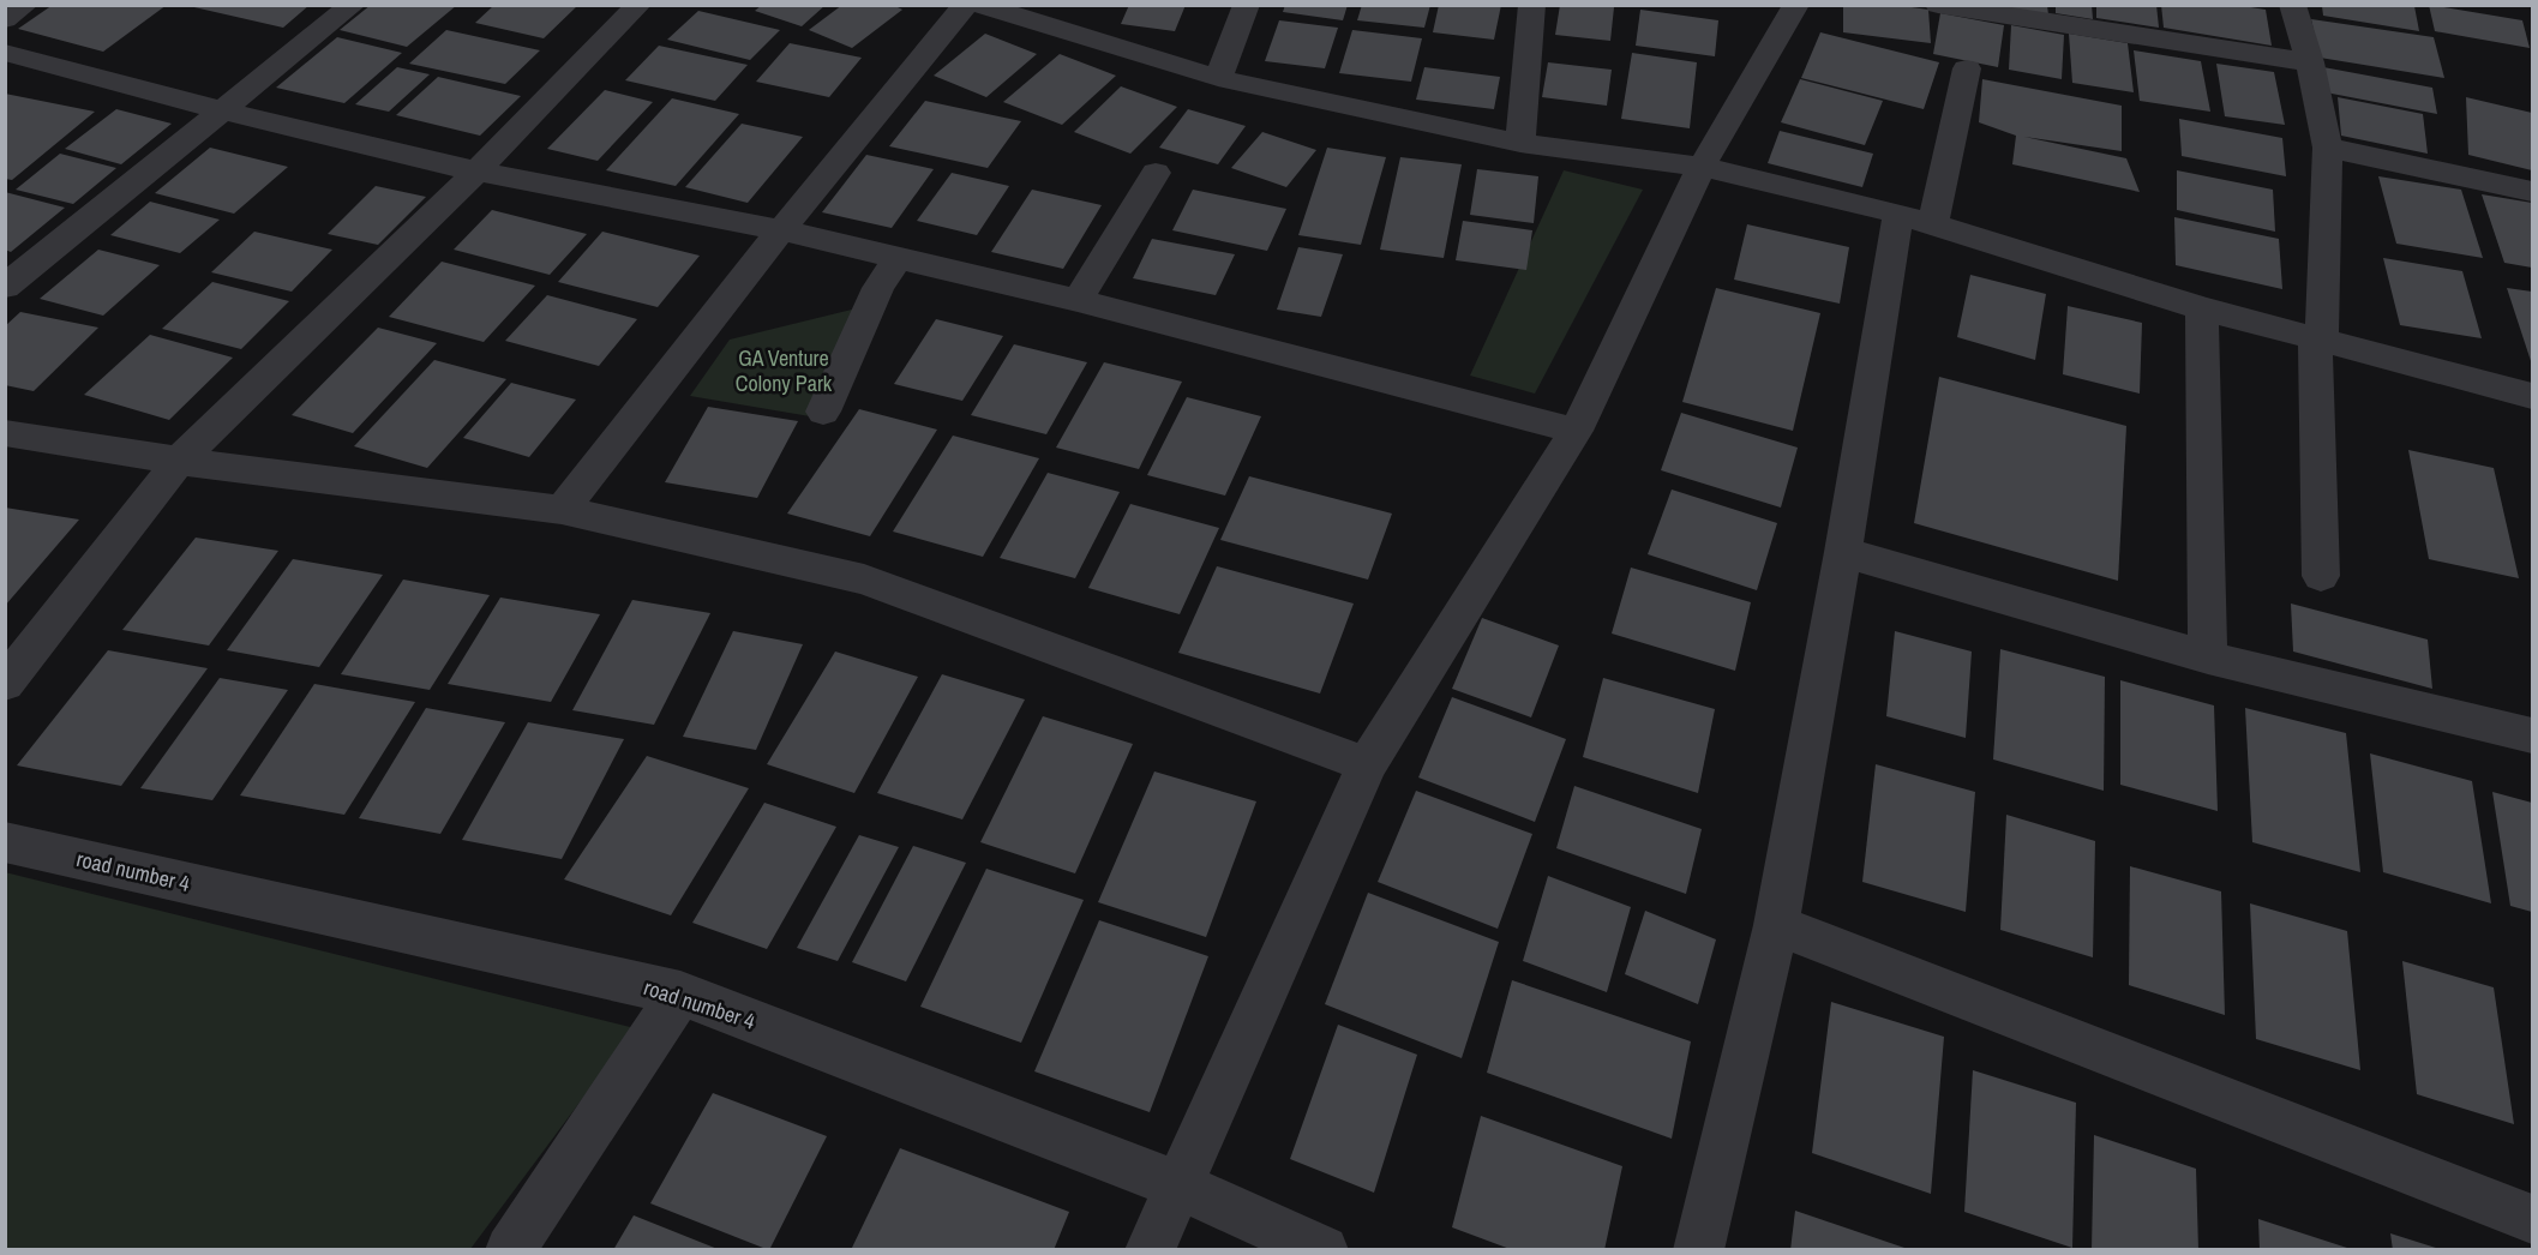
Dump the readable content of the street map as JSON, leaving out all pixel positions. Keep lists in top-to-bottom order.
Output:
{
  "streets": {
    "street": ["road number 4"]
  },
  "parks": ["GA Venture Colony Park"]
}
